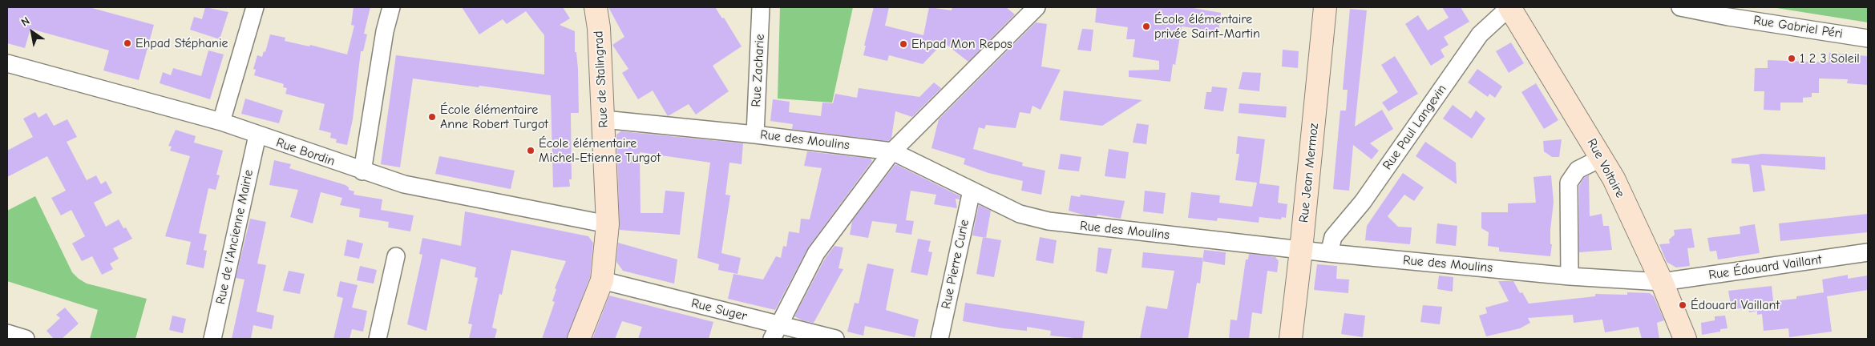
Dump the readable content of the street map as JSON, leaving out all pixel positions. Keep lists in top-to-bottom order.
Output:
{
  "streets": {
    "main road": ["Rue de Stalingrad", "Rue Voltaire", "Rue Jean Mermoz"],
    "street": [
      "Rue Gabriel Péri",
      "Rue Zacharie",
      "Rue Paul Langevin",
      "Rue des Moulins",
      "Rue Bordin",
      "Rue de l'Ancienne Mairie",
      "Rue Pierre Curie",
      "Rue Édouard Vaillant",
      "Rue Suger"
    ]
  },
  "crossings": [
    ["Rue Zacharie", "Rue des Moulins"],
    ["Rue de Stalingrad", "Rue des Moulins"],
    ["Rue de Stalingrad", "Rue Bordin"],
    ["Rue de Stalingrad", "Rue Suger"],
    ["Rue Paul Langevin", "Rue des Moulins"],
    ["Rue Paul Langevin", "Rue Voltaire"],
    ["Rue des Moulins", "Rue Voltaire"],
    ["Rue des Moulins", "Rue Jean Mermoz"],
    ["Rue des Moulins", "Rue Pierre Curie"],
    ["Rue des Moulins", "Rue Édouard Vaillant"],
    ["Rue Bordin", "Rue de l'Ancienne Mairie"],
    ["Rue Voltaire", "Rue Édouard Vaillant"]
  ],
  "places": [
    "École élémentaire privée Saint-Martin",
    "Ehpad Stéphanie",
    "Ehpad Mon Repos",
    "1 2 3 Soleil",
    "École élémentaire Anne Robert Turgot",
    "École élémentaire Michel-Etienne Turgot",
    "Édouard Vaillant"
  ],
  "north": "top left"
}
